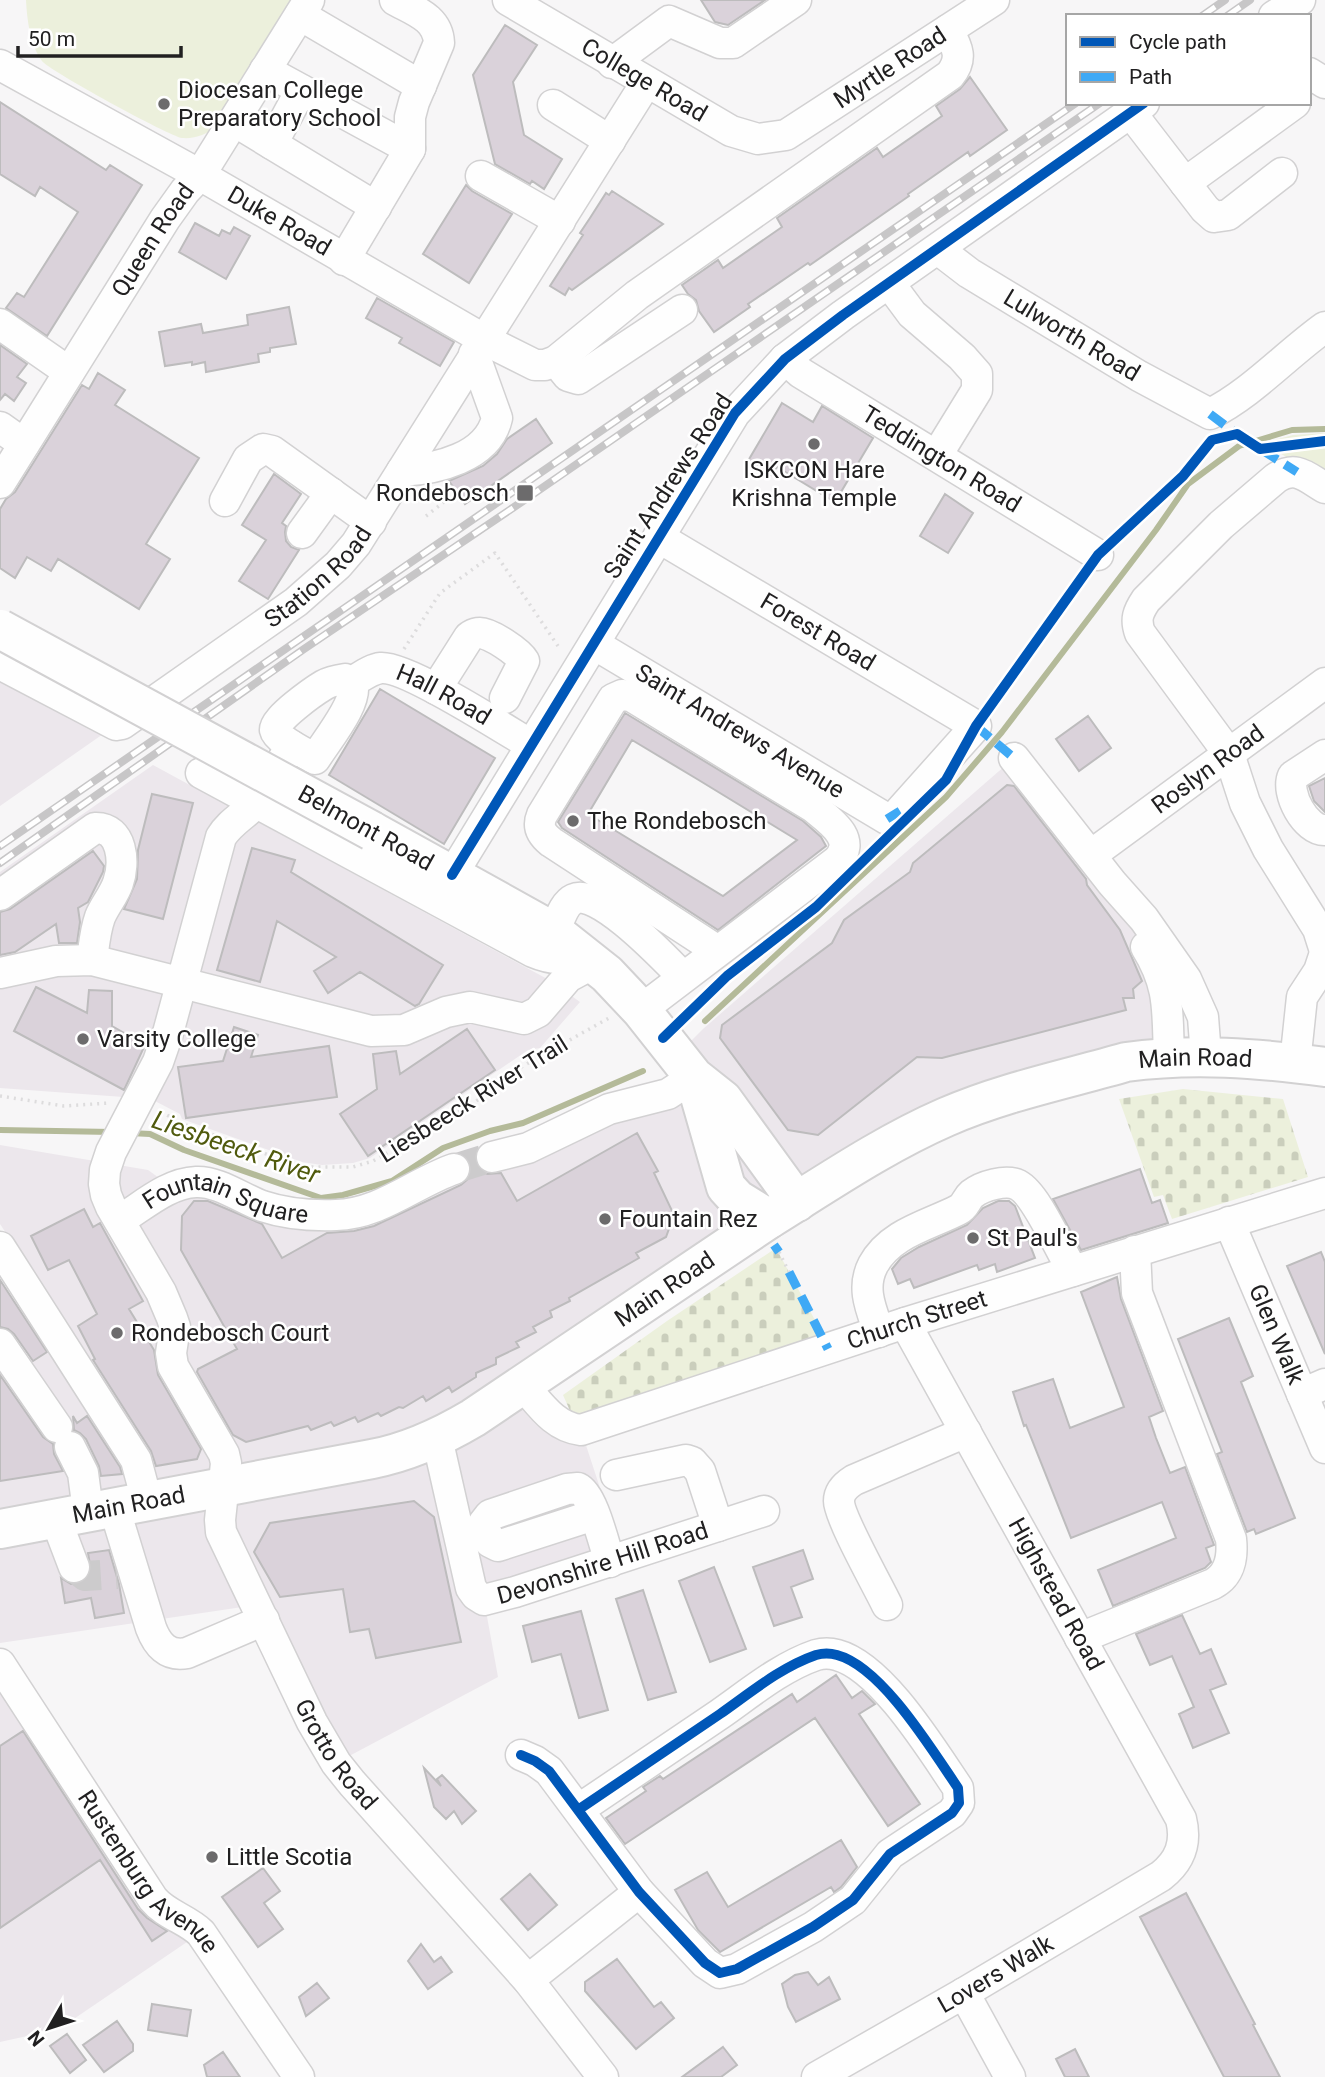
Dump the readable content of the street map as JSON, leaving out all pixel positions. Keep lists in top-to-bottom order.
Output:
{
  "streets": {
    "main road": ["Belmont Road", "Main Road"],
    "street": [
      "Myrtle Road",
      "College Road",
      "Duke Road",
      "Queen Road",
      "Lulworth Road",
      "Teddington Road",
      "Saint Andrews Road",
      "Station Road",
      "Forest Road",
      "Hall Road",
      "Saint Andrews Avenue",
      "Roslyn Road",
      "Fountain Square",
      "Church Street",
      "Glen Walk",
      "Devonshire Hill Road",
      "Highstead Road",
      "Grotto Road",
      "Rustenburg Avenue",
      "Lovers Walk"
    ],
    "path": ["Liesbeeck River Trail"]
  },
  "crossings": [
    ["Myrtle Road", "College Road"],
    ["College Road", "Station Road"],
    ["Duke Road", "Queen Road"],
    ["Duke Road", "Station Road"],
    ["Lulworth Road", "Saint Andrews Road"],
    ["Teddington Road", "Saint Andrews Road"],
    ["Saint Andrews Road", "Forest Road"],
    ["Saint Andrews Road", "Hall Road"],
    ["Saint Andrews Road", "Saint Andrews Avenue"],
    ["Saint Andrews Road", "Belmont Road"],
    ["Forest Road", "Saint Andrews Avenue"],
    ["Belmont Road", "Main Road"],
    ["Belmont Road", "Liesbeeck River Trail"],
    ["Main Road", "Fountain Square"],
    ["Main Road", "Church Street"],
    ["Main Road", "Devonshire Hill Road"],
    ["Main Road", "Grotto Road"],
    ["Fountain Square", "Grotto Road"],
    ["Church Street", "Glen Walk"],
    ["Church Street", "Highstead Road"],
    ["Highstead Road", "Lovers Walk"]
  ],
  "water": ["Liesbeeck River"],
  "places": {
    "other": [
      "Diocesan College Preparatory School",
      "ISKCON Hare Krishna Temple",
      "The Rondebosch",
      "Varsity College",
      "Fountain Rez",
      "St Paul's",
      "Rondebosch Court",
      "Little Scotia"
    ],
    "transit": ["Rondebosch"]
  },
  "legend": ["Cycle path", "Path"],
  "scale_bar": "50 m",
  "north": "bottom left"
}
